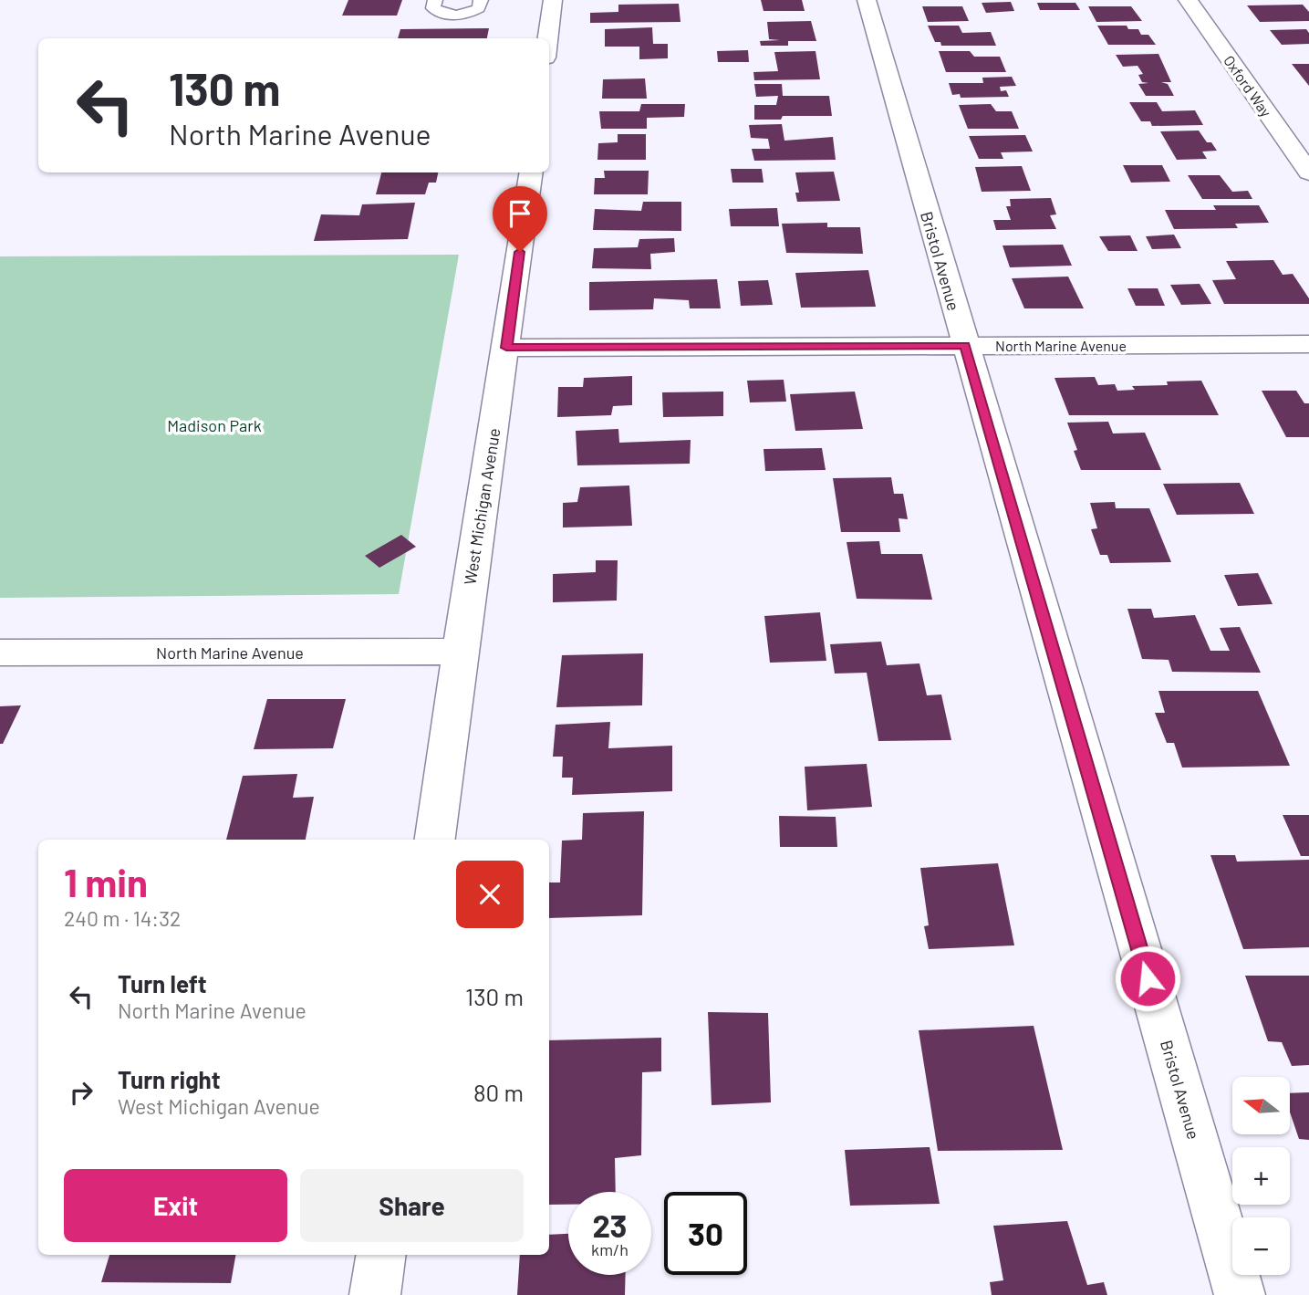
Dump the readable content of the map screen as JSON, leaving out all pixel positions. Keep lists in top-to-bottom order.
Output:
{
  "streets": {
    "street": [
      "Oxford Way",
      "Bristol Avenue",
      "North Marine Avenue",
      "West Michigan Avenue"
    ]
  },
  "crossings": [
    ["Bristol Avenue", "North Marine Avenue"],
    ["North Marine Avenue", "West Michigan Avenue"]
  ],
  "parks": ["Madison Park"],
  "north": "left",
  "page": {
    "turn": ["130 m", "North Marine Avenue"],
    "heading": ["1 min", "240 m · 14:32"],
    "list": [
      {
        "name": "Turn left",
        "note": "North Marine Avenue",
        "value": "130 m"
      },
      {
        "name": "Turn right",
        "note": "West Michigan Avenue",
        "value": "80 m"
      }
    ],
    "map_buttons": ["+", "−"],
    "buttons": ["Exit", "Share"],
    "speed": "23 km/h",
    "limit": "30"
  }
}
